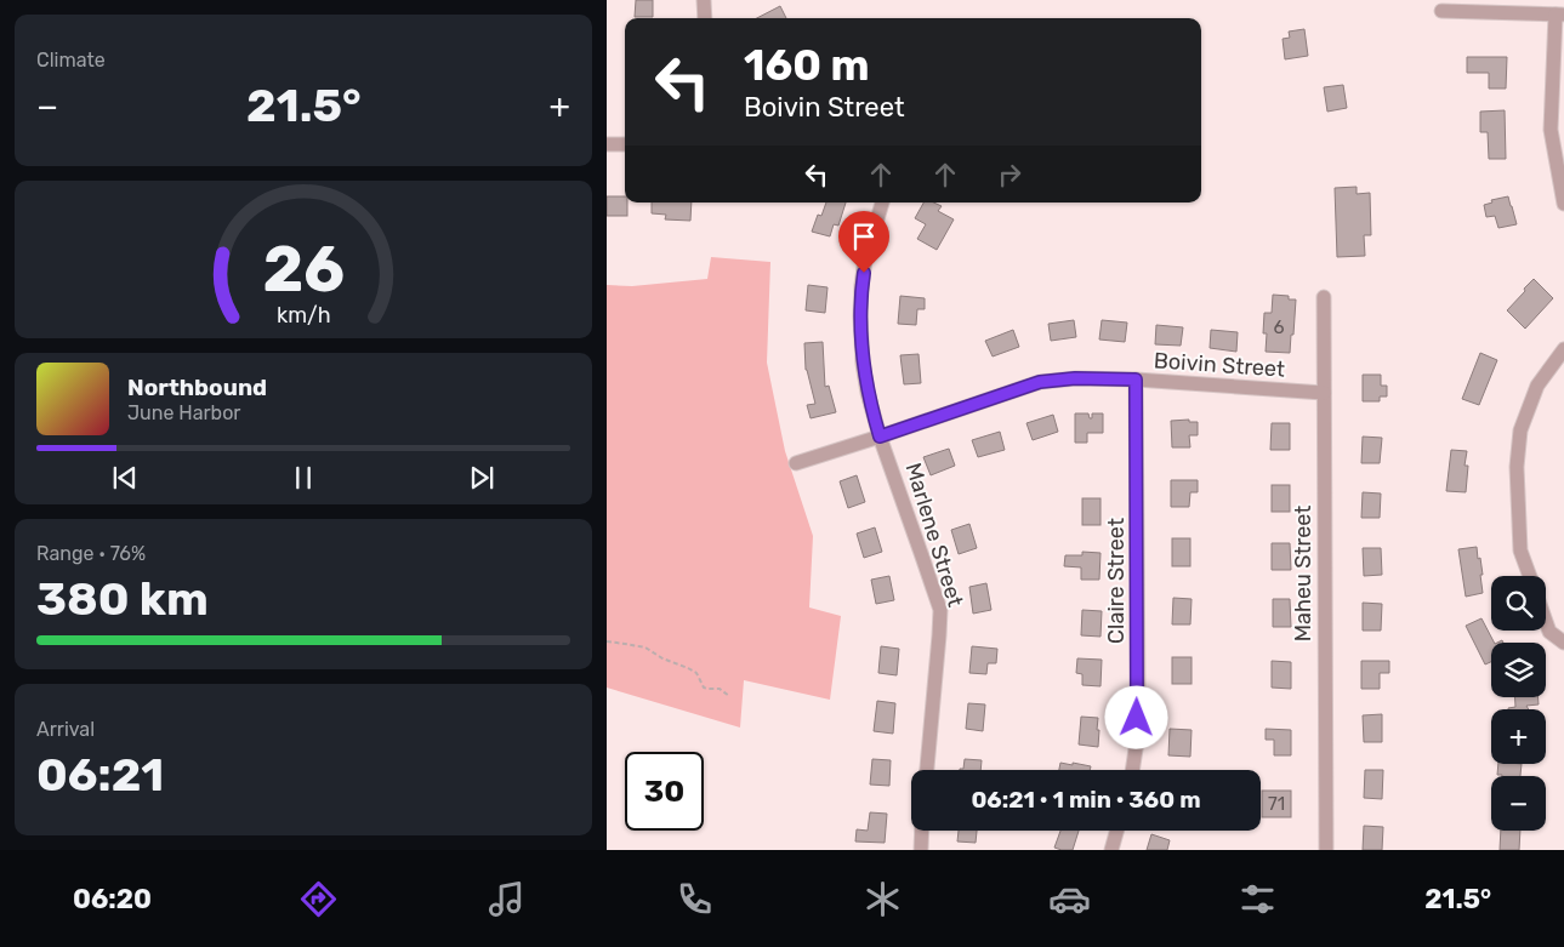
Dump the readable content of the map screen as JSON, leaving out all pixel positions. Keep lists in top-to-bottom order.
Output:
{
  "streets": {
    "street": [
      "Boivin Street",
      "Marlene Street",
      "Maheu Street",
      "Claire Street"
    ]
  },
  "crossings": [
    ["Boivin Street", "Marlene Street"],
    ["Boivin Street", "Maheu Street"],
    ["Boivin Street", "Claire Street"]
  ],
  "house_numbers": ["6", "71"],
  "page": {
    "tile": [
      "Climate",
      ["Range · 76%", "380 km"],
      ["Arrival", "06:21"]
    ],
    "turn": ["160 m", "Boivin Street"],
    "heat": ["−", "21.5°", "+"],
    "song": ["Northbound", "June Harbor"],
    "map_buttons": ["+", "−"],
    "limit": "30",
    "trip": "06:21 · 1 min · 360 m",
    "tabs": ["06:20", "21.5°"],
    "gauge": ["26", "km/h"]
  }
}
